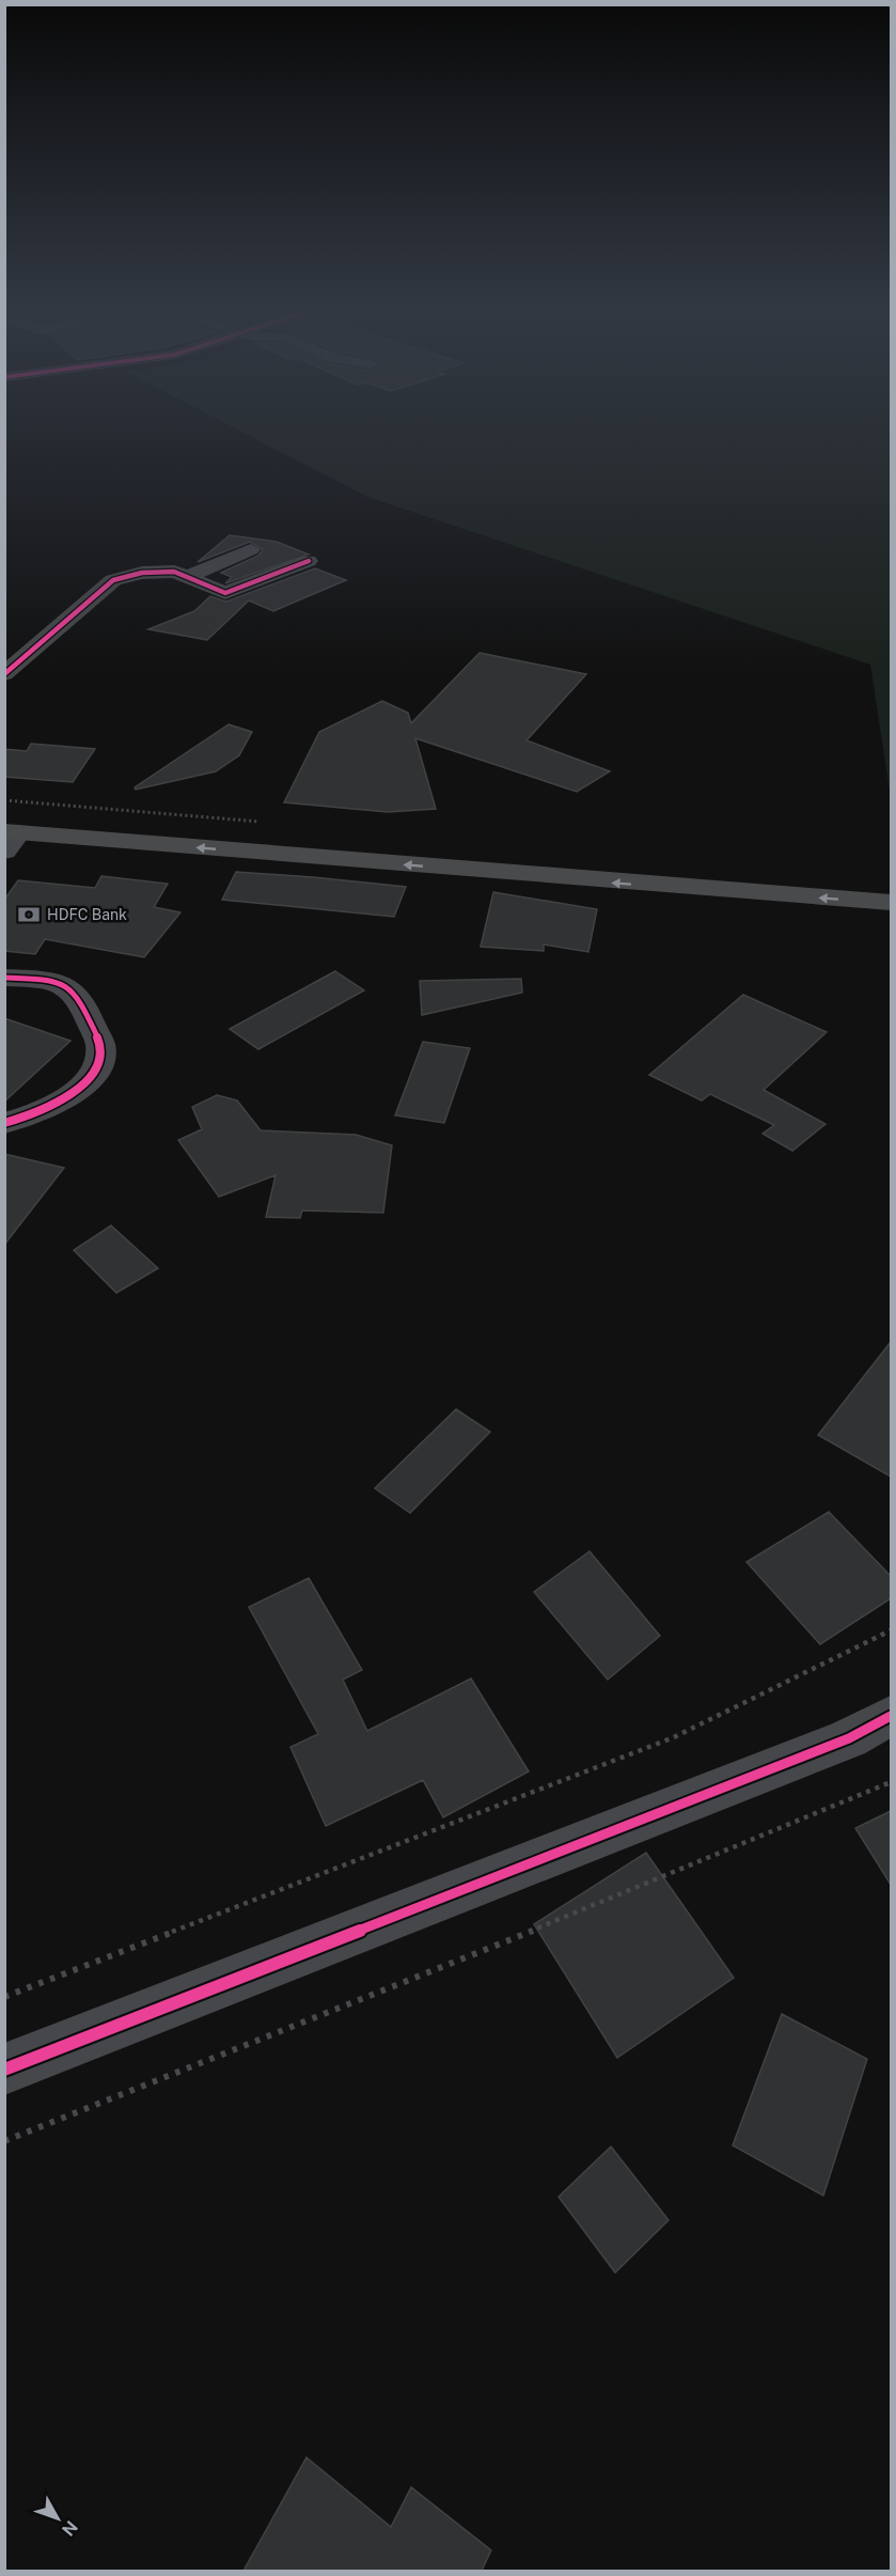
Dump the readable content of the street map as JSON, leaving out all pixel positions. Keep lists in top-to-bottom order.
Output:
{
  "places": {
    "bank": ["HDFC Bank"]
  },
  "north": "bottom right"
}
